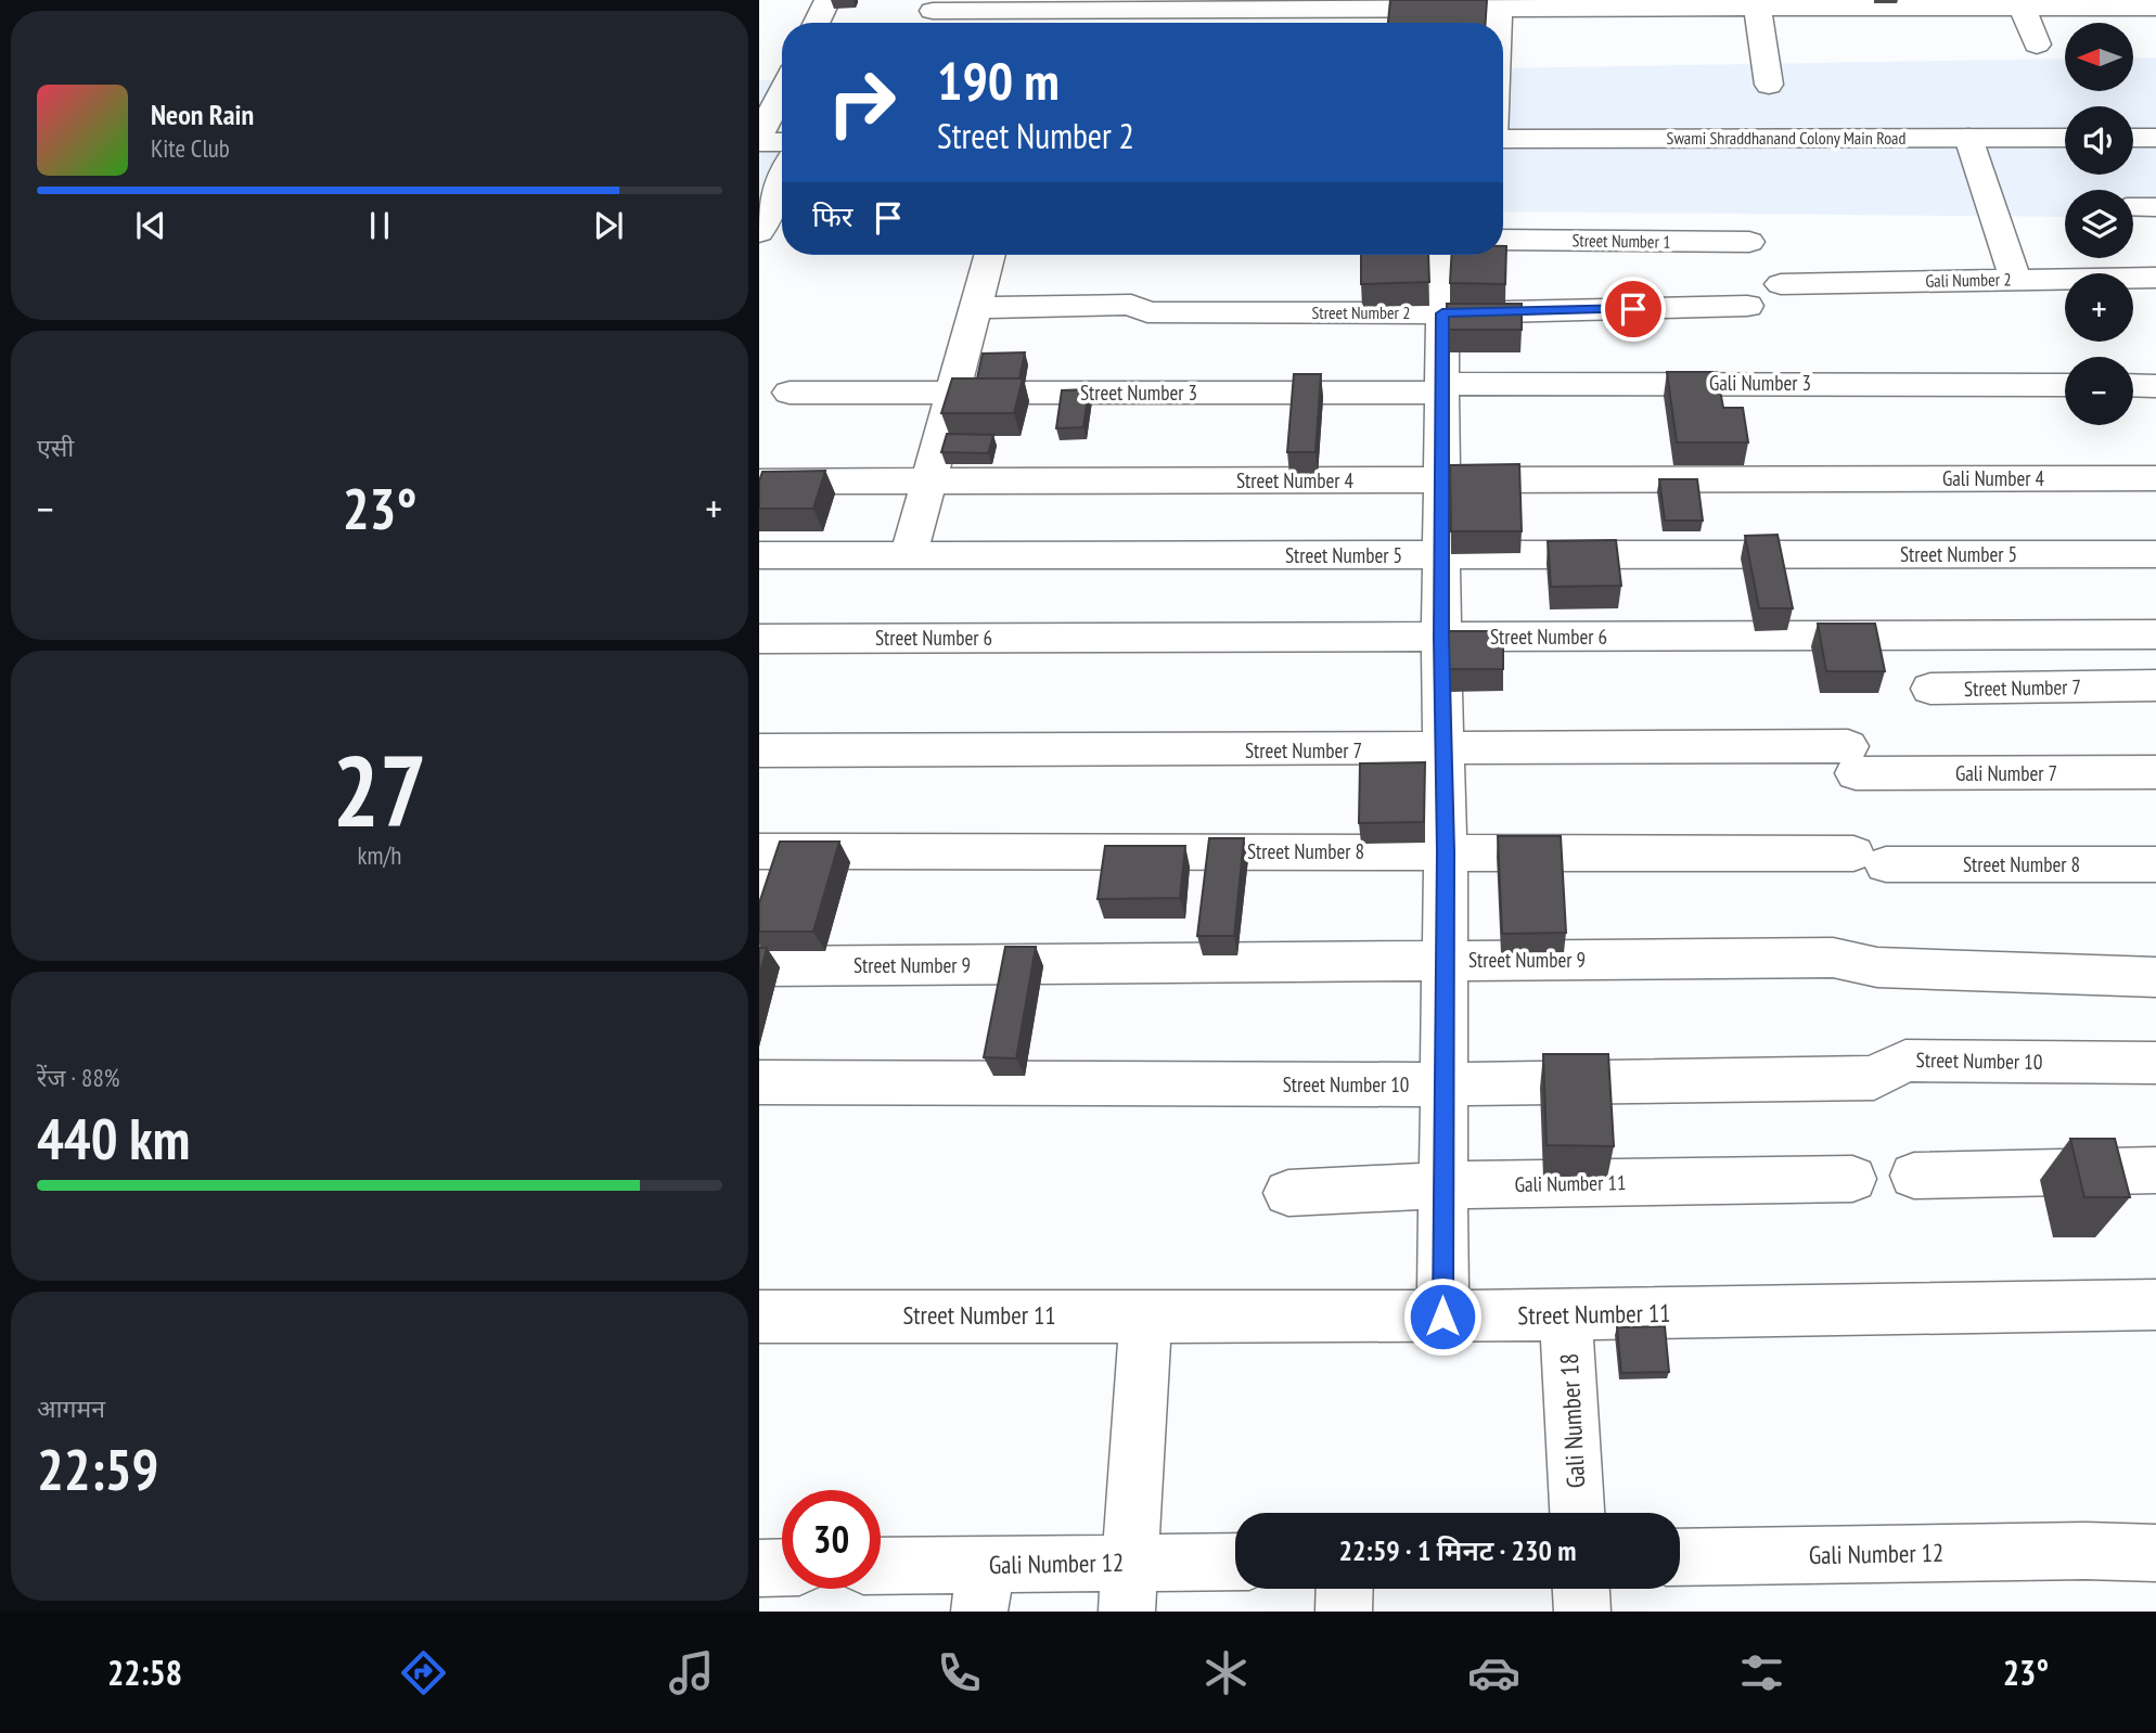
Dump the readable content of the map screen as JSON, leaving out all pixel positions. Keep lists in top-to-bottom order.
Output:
{
  "streets": {
    "street": [
      "Swami Shraddhanand Colony Main Road",
      "Street Number 1",
      "Gali Number 2",
      "Street Number 2",
      "Gali Number 3",
      "Street Number 3",
      "Gali Number 4",
      "Street Number 4",
      "Street Number 5",
      "Street Number 6",
      "Street Number 7",
      "Gali Number 7",
      "Street Number 8",
      "Street Number 9",
      "Street Number 10",
      "Gali Number 11",
      "Street Number 11",
      "Gali Number 18",
      "Gali Number 12"
    ]
  },
  "crossings": [
    ["Gali Number 3", "Street Number 3"],
    ["Gali Number 4", "Street Number 4"],
    ["Street Number 7", "Gali Number 7"],
    ["Street Number 11", "Gali Number 18"]
  ],
  "north": "left",
  "page": {
    "map_buttons": ["+", "−"],
    "turn": ["190 m", "Street Number 2"],
    "song": ["Neon Rain", "Kite Club"],
    "then": "फिर",
    "tile": [
      "एसी",
      ["27", "km/h"],
      ["रेंज · 88%", "440 km"],
      ["आगमन", "22:59"]
    ],
    "heat": ["−", "23°", "+"],
    "limit": "30",
    "trip": "22:59 · 1 मिनट · 230 m",
    "tabs": ["22:58", "23°"]
  }
}
